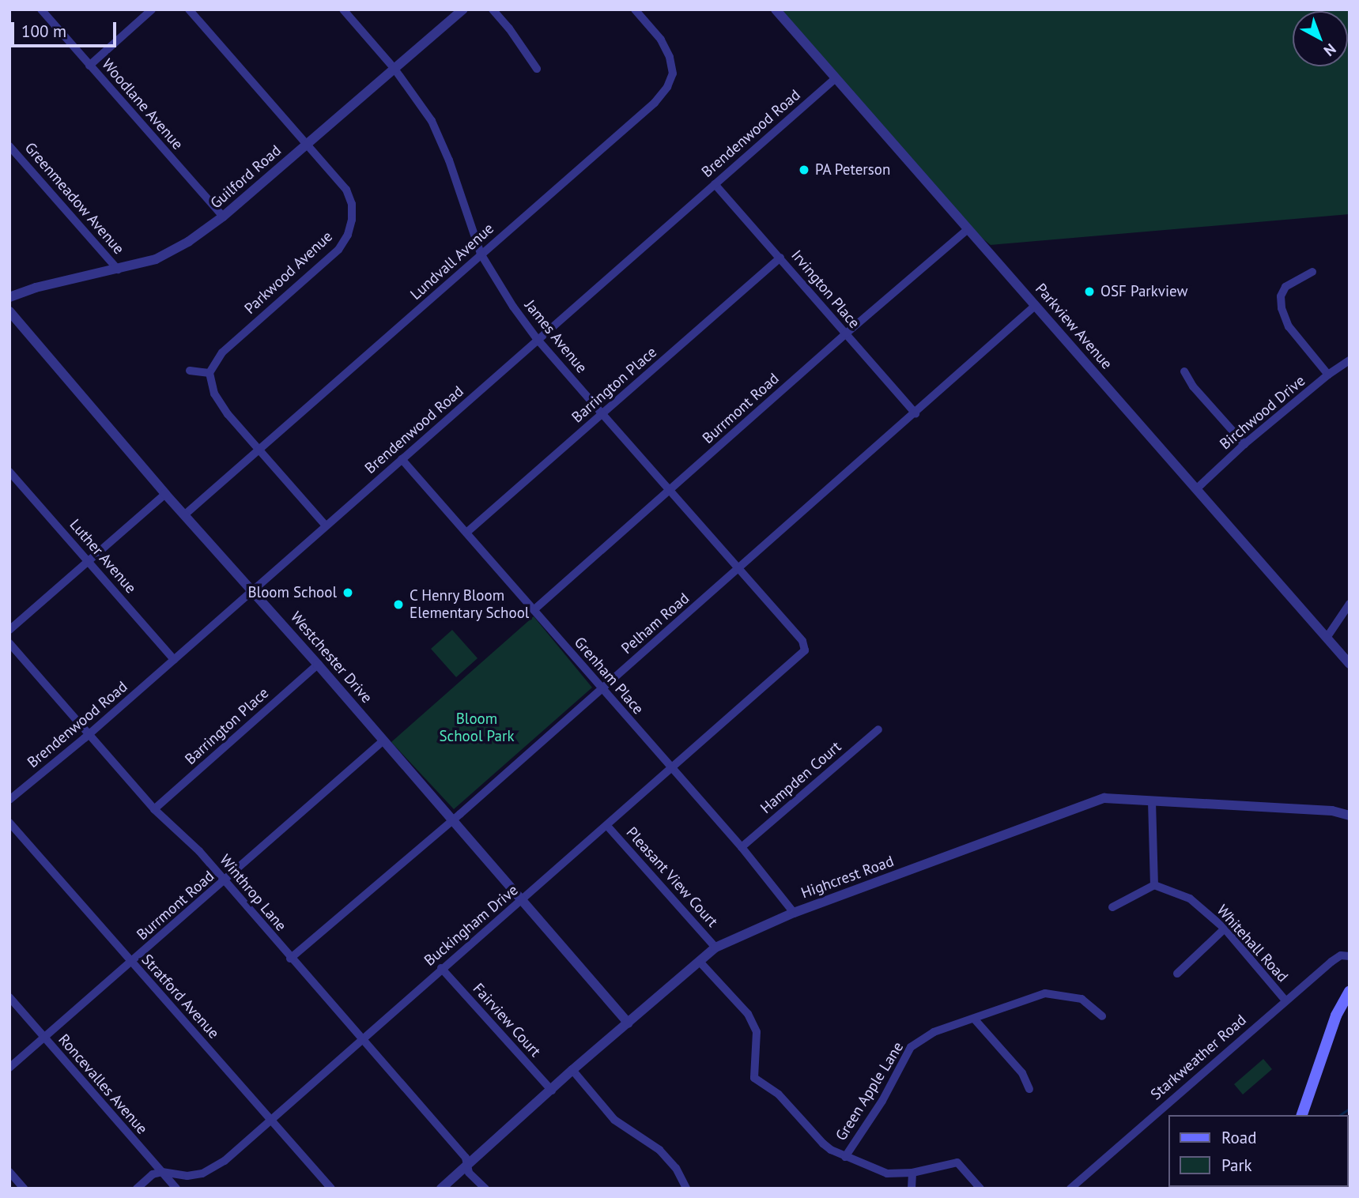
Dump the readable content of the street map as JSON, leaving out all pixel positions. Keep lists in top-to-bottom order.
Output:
{
  "streets": {
    "street": [
      "Woodlane Avenue",
      "Brendenwood Road",
      "Guilford Road",
      "Greenmeadow Avenue",
      "Lundvall Avenue",
      "Parkwood Avenue",
      "Irvington Place",
      "Parkview Avenue",
      "James Avenue",
      "Barrington Place",
      "Burrmont Road",
      "Birchwood Drive",
      "Luther Avenue",
      "Pelham Road",
      "Westchester Drive",
      "Grenham Place",
      "Hampden Court",
      "Pleasant View Court",
      "Highcrest Road",
      "Winthrop Lane",
      "Buckingham Drive",
      "Whitehall Road",
      "Stratford Avenue",
      "Fairview Court",
      "Starkweather Road",
      "Roncevalles Avenue",
      "Green Apple Lane"
    ]
  },
  "crossings": [
    ["Woodlane Avenue", "Guilford Road"],
    ["Brendenwood Road", "Irvington Place"],
    ["Brendenwood Road", "Parkview Avenue"],
    ["Brendenwood Road", "James Avenue"],
    ["Brendenwood Road", "Luther Avenue"],
    ["Brendenwood Road", "Westchester Drive"],
    ["Brendenwood Road", "Grenham Place"],
    ["Brendenwood Road", "Winthrop Lane"],
    ["Guilford Road", "Greenmeadow Avenue"],
    ["Guilford Road", "Parkwood Avenue"],
    ["Guilford Road", "James Avenue"],
    ["Lundvall Avenue", "James Avenue"],
    ["Lundvall Avenue", "Westchester Drive"],
    ["Irvington Place", "Barrington Place"],
    ["Irvington Place", "Burrmont Road"],
    ["Irvington Place", "Pelham Road"],
    ["Parkview Avenue", "Burrmont Road"],
    ["Parkview Avenue", "Birchwood Drive"],
    ["Parkview Avenue", "Pelham Road"],
    ["James Avenue", "Barrington Place"],
    ["James Avenue", "Burrmont Road"],
    ["James Avenue", "Pelham Road"],
    ["James Avenue", "Buckingham Drive"],
    ["Barrington Place", "Westchester Drive"],
    ["Barrington Place", "Grenham Place"],
    ["Barrington Place", "Winthrop Lane"],
    ["Burrmont Road", "Westchester Drive"],
    ["Burrmont Road", "Grenham Place"],
    ["Burrmont Road", "Winthrop Lane"],
    ["Burrmont Road", "Stratford Avenue"],
    ["Burrmont Road", "Roncevalles Avenue"],
    ["Pelham Road", "Westchester Drive"],
    ["Pelham Road", "Grenham Place"],
    ["Pelham Road", "Winthrop Lane"],
    ["Westchester Drive", "Highcrest Road"],
    ["Westchester Drive", "Buckingham Drive"],
    ["Grenham Place", "Hampden Court"],
    ["Grenham Place", "Highcrest Road"],
    ["Grenham Place", "Buckingham Drive"],
    ["Pleasant View Court", "Highcrest Road"],
    ["Pleasant View Court", "Buckingham Drive"],
    ["Highcrest Road", "Winthrop Lane"],
    ["Highcrest Road", "Fairview Court"],
    ["Winthrop Lane", "Buckingham Drive"],
    ["Buckingham Drive", "Stratford Avenue"],
    ["Buckingham Drive", "Fairview Court"],
    ["Buckingham Drive", "Roncevalles Avenue"],
    ["Whitehall Road", "Starkweather Road"]
  ],
  "parks": ["Bloom School Park"],
  "places": [
    "PA Peterson",
    "OSF Parkview",
    "Bloom School",
    "C Henry Bloom Elementary School"
  ],
  "legend": ["Road", "Park"],
  "scale_bar": "100 m",
  "north": "bottom right"
}
